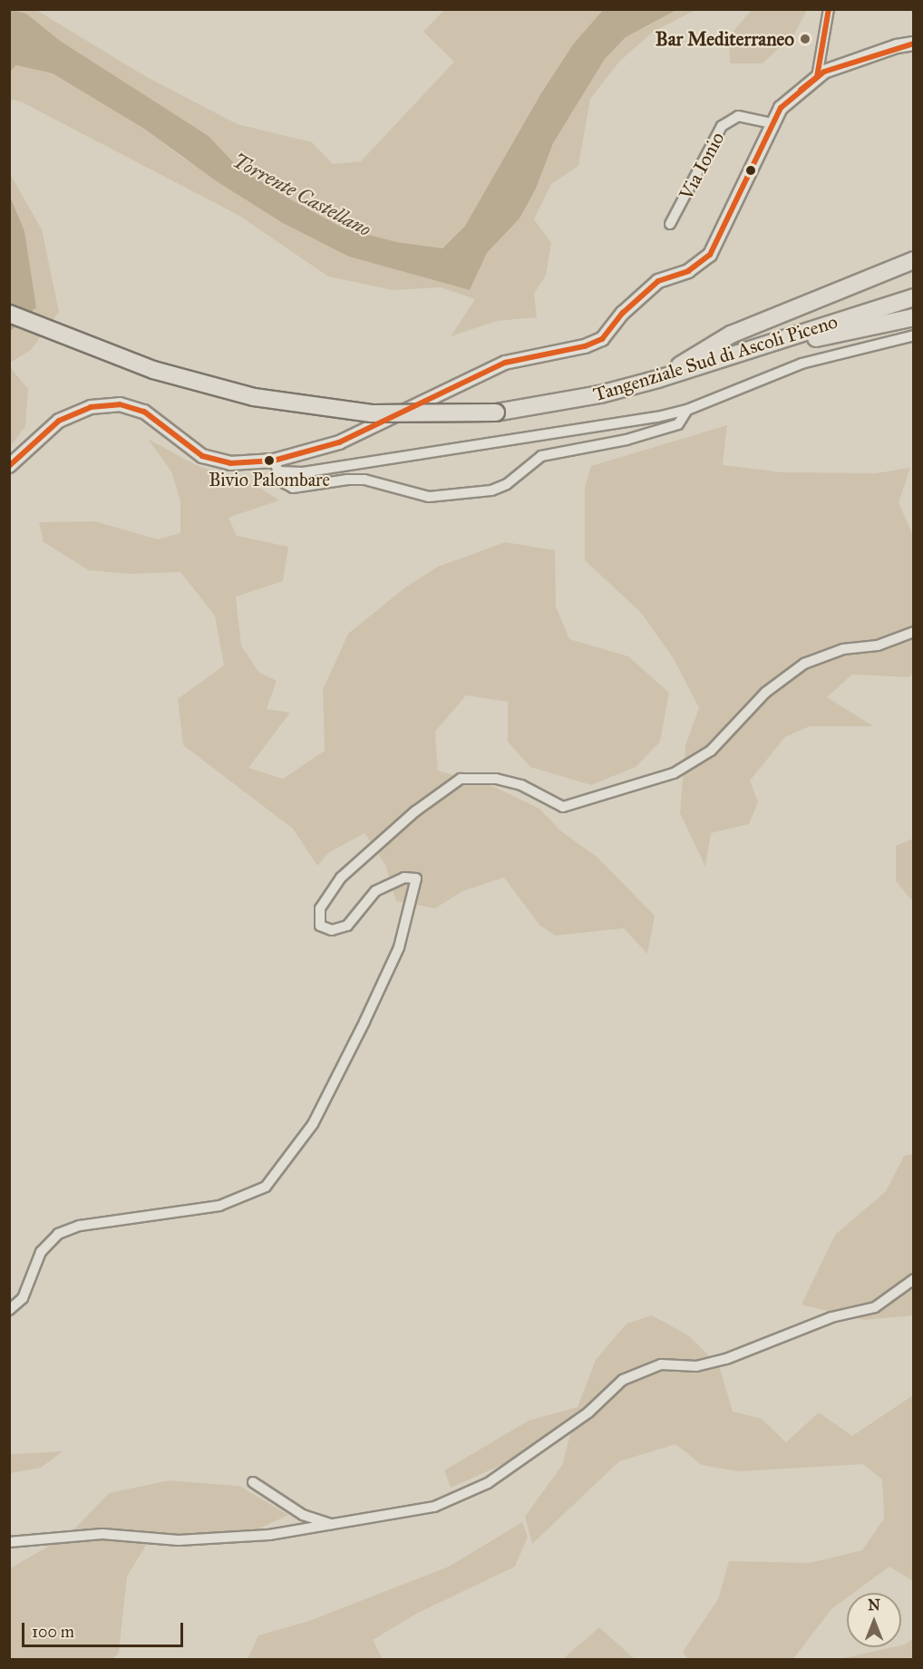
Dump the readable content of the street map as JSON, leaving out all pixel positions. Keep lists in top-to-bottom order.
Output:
{
  "streets": {
    "highway": ["Tangenziale Sud di Ascoli Piceno"],
    "street": ["Via Ionio"]
  },
  "water": ["Torrente Castellano"],
  "places": ["Bar Mediterraneo", "Bivio Palombare"],
  "scale_bar": "100 m",
  "north": "top"
}
